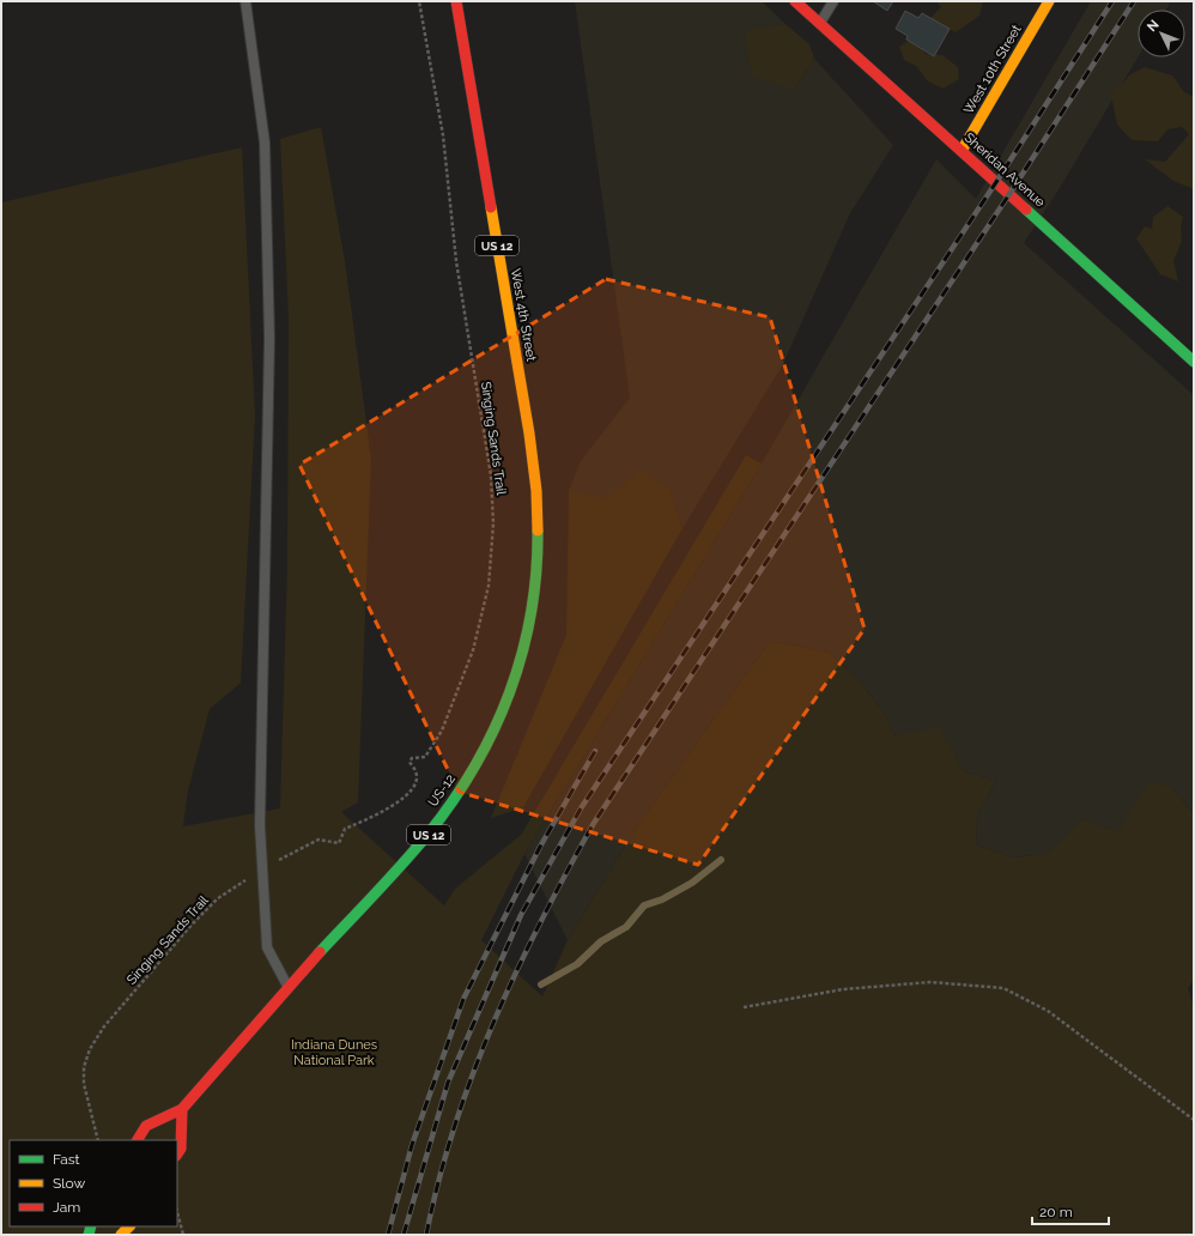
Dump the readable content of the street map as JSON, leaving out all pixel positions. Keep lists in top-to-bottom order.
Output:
{
  "streets": {
    "main road": [
      "West 10th Street",
      "Sheridan Avenue",
      "US 12",
      "West 4th Street",
      "US-12"
    ],
    "path": ["Singing Sands Trail"]
  },
  "crossings": [
    ["West 10th Street", "Sheridan Avenue"],
    ["West 4th Street", "US-12"]
  ],
  "parks": ["Indiana Dunes National Park"],
  "legend": ["Fast", "Slow", "Jam"],
  "scale_bar": "20 m",
  "north": "top left"
}
